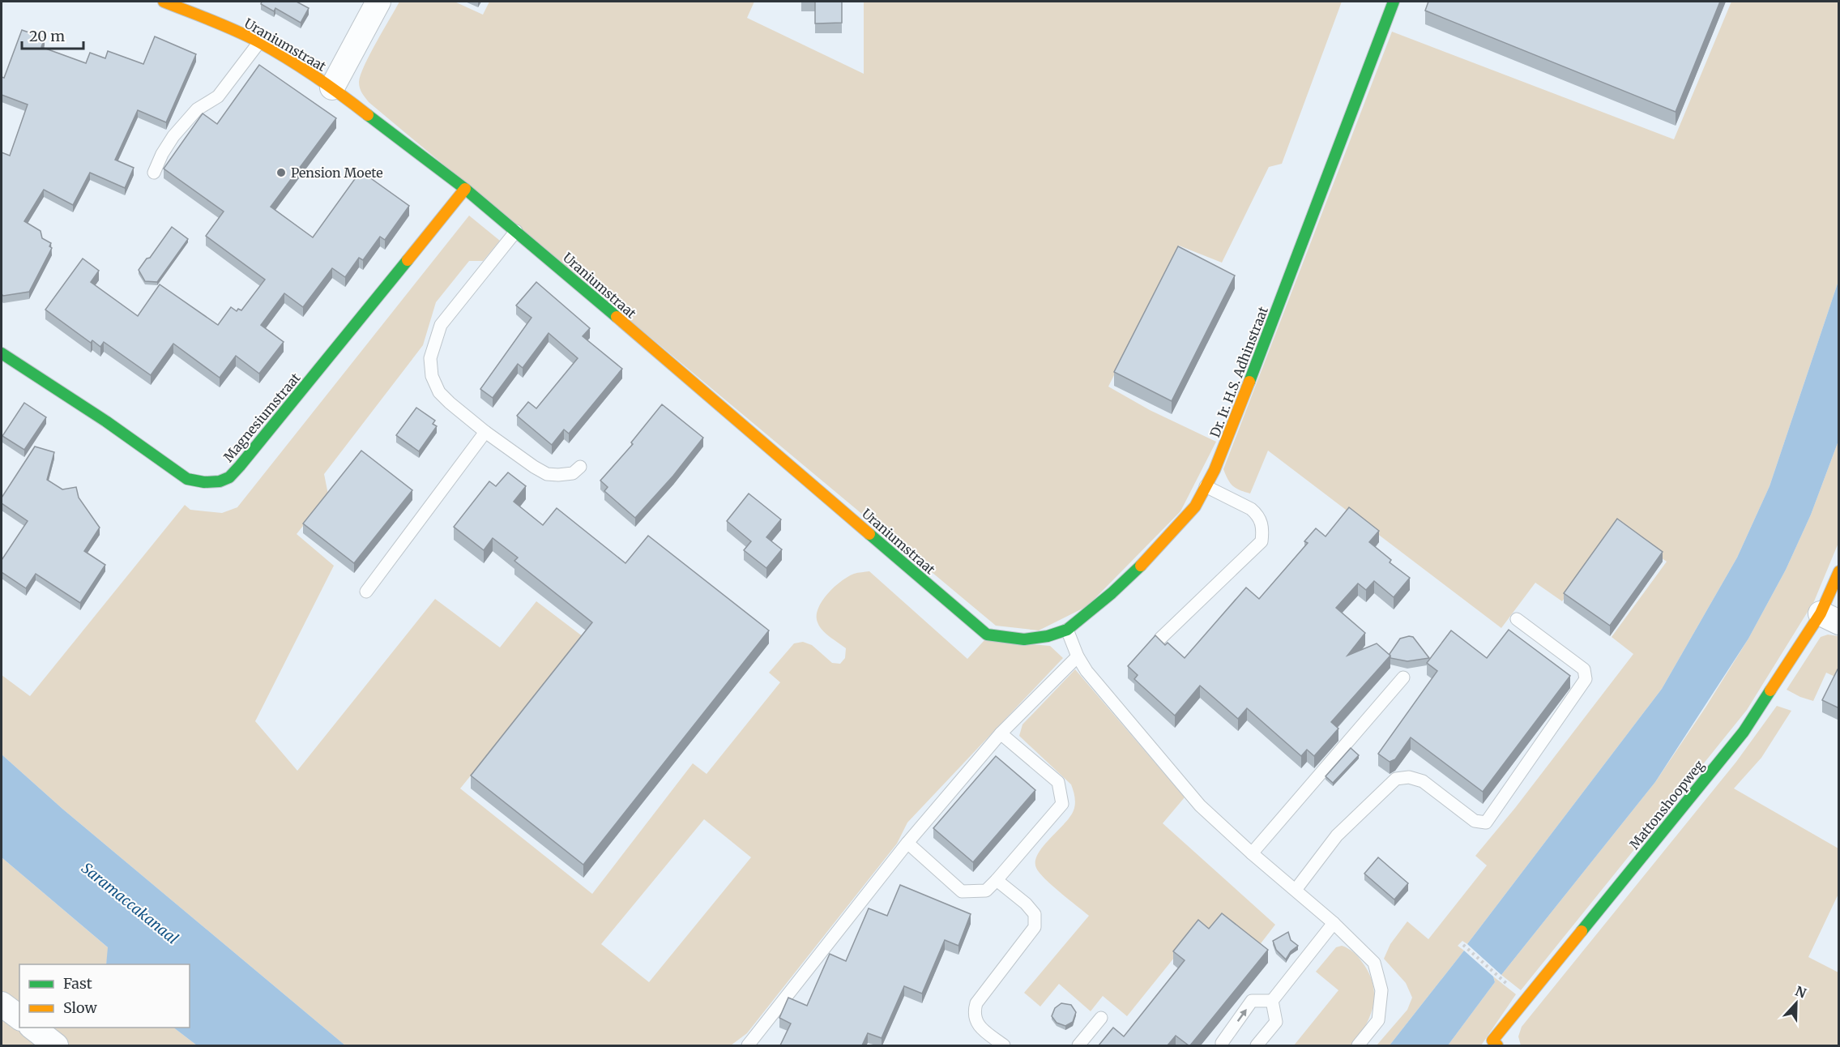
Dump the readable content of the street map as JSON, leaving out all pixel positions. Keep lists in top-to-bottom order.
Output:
{
  "streets": {
    "street": [
      "Uraniumstraat",
      "Dr. Ir. H.S. Adhinstraat",
      "Magnesiumstraat",
      "Mattonshoopweg"
    ]
  },
  "crossings": [
    ["Uraniumstraat", "Dr. Ir. H.S. Adhinstraat"],
    ["Uraniumstraat", "Magnesiumstraat"]
  ],
  "water": ["Saramaccakanaal"],
  "places": ["Pension Moete"],
  "legend": ["Fast", "Slow"],
  "scale_bar": "20 m",
  "north": "top"
}
